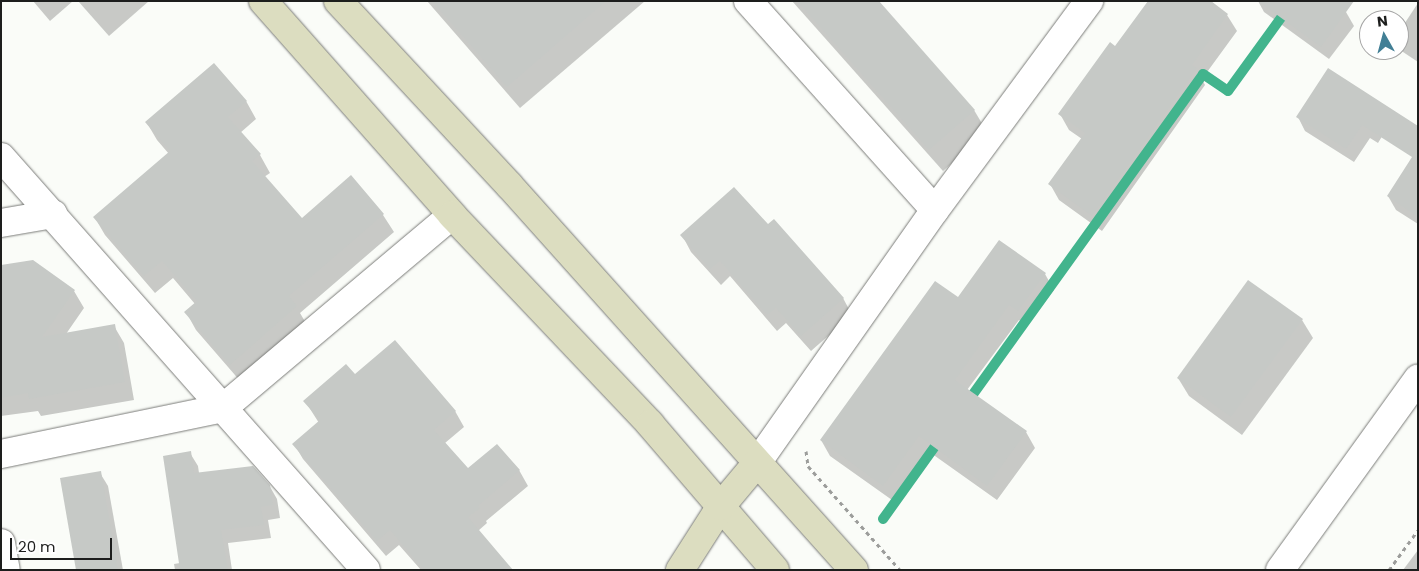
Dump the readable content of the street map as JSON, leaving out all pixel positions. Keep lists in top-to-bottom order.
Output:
{
  "scale_bar": "20 m",
  "north": "top"
}
